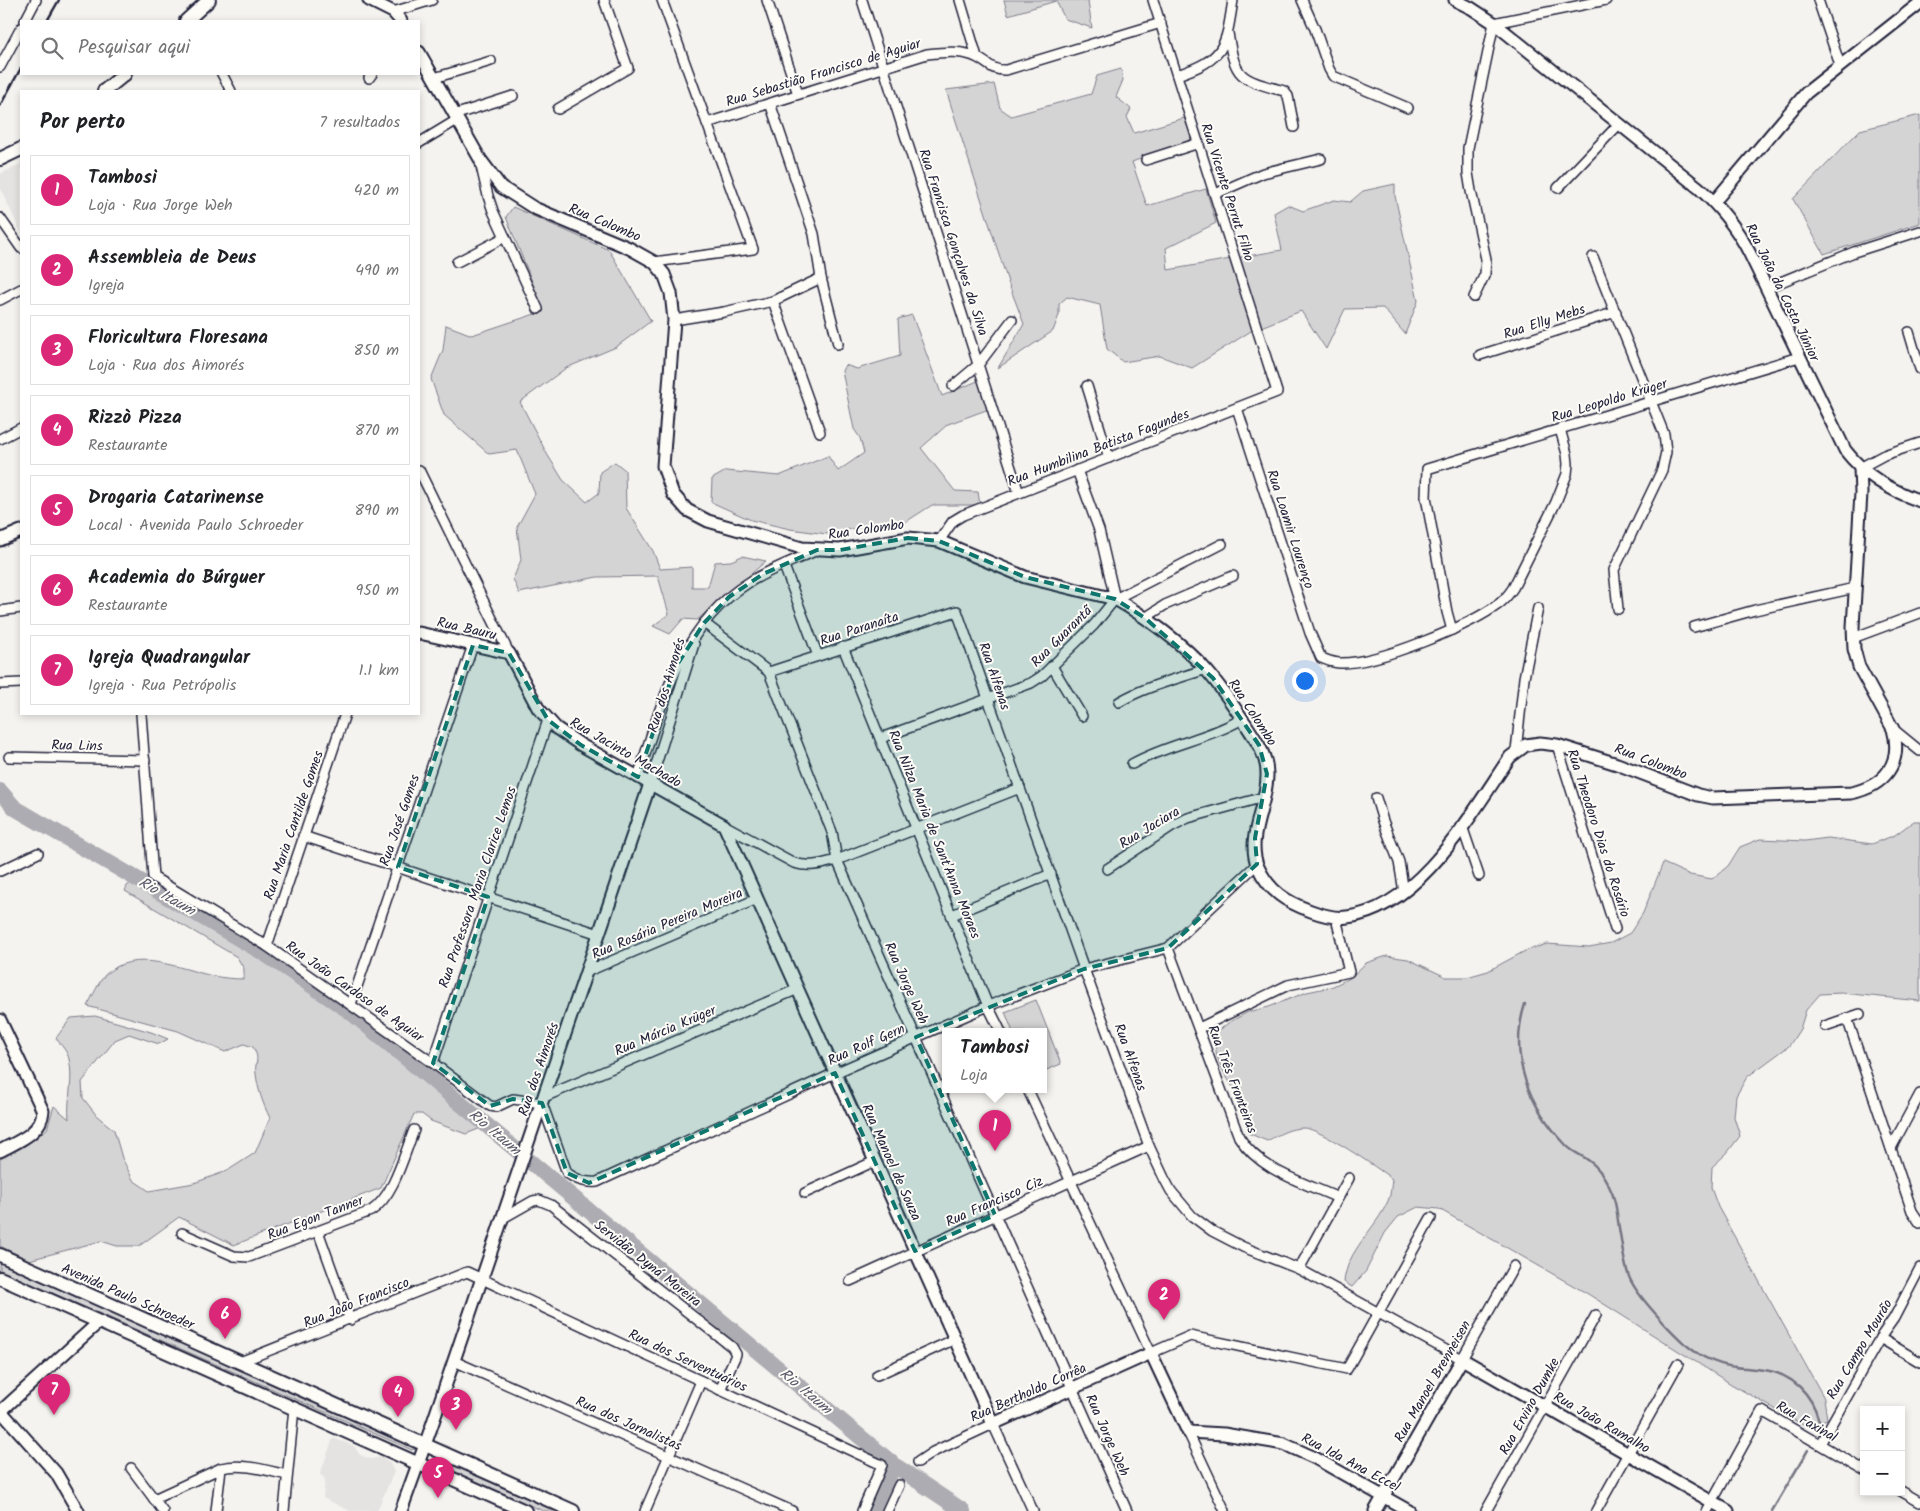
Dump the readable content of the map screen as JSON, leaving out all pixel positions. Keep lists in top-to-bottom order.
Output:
{
  "streets": {
    "main road": ["Avenida Paulo Schroeder"],
    "street": [
      "Rua Sebastião Francisco de Aguiar",
      "Rua Vicente Perrut Filho",
      "Rua Colombo",
      "Rua Francisca Gonçalves da Silva",
      "Rua João da Costa Júnior",
      "Rua Elly Mebs",
      "Rua Leopoldo Krüger",
      "Rua Humbilina Batista Fagundes",
      "Rua Loamir Lourenço",
      "Rua Bauru",
      "Rua Paranaíta",
      "Rua Guarantã",
      "Rua Alfenas",
      "Rua dos Aimorés",
      "Rua Lins",
      "Rua Jacinto Machado",
      "Rua José Gomes",
      "Rua Maria Cantilde Gomes",
      "Rua Jaciara",
      "Rua Theodoro Dias do Rosário",
      "Rua Nilza Maria de Sant'Anna Moraes",
      "Rua Professora Maria Clarice Lemos",
      "Rua Rosária Pereira Moreira",
      "Rua Jorge Weh",
      "Rua João Cardoso de Aguiar",
      "Rua Márcia Krüger",
      "Rua Rolf Gern",
      "Rua Três Fronteiras",
      "Rua Manoel de Souza",
      "Rua Francisco Ciz",
      "Rua Egon Tanner",
      "Servidão Dyná Moreira",
      "Rua João Francisco",
      "Rua Campo Mourão",
      "Rua dos Serventuários",
      "Rua Manoel Brenneisen",
      "Rua Bertholdo Corrêa",
      "Rua Ervino Dumke",
      "Rua Faxinal",
      "Rua João Ramalho",
      "Rua dos Jornalistas",
      "Rua Ida Ana Eccel"
    ]
  },
  "crossings": [
    ["Rua Sebastião Francisco de Aguiar", "Rua Francisca Gonçalves da Silva"],
    ["Rua Vicente Perrut Filho", "Rua Humbilina Batista Fagundes"],
    ["Rua Colombo", "Rua João da Costa Júnior"],
    ["Rua Colombo", "Rua Humbilina Batista Fagundes"],
    ["Rua Colombo", "Rua Guarantã"],
    ["Rua Colombo", "Rua dos Aimorés"],
    ["Rua Colombo", "Rua Jaciara"],
    ["Rua Colombo", "Rua Theodoro Dias do Rosário"],
    ["Rua Colombo", "Rua Rolf Gern"],
    ["Rua Francisca Gonçalves da Silva", "Rua Humbilina Batista Fagundes"],
    ["Rua João da Costa Júnior", "Rua Leopoldo Krüger"],
    ["Rua Leopoldo Krüger", "Rua Loamir Lourenço"],
    ["Rua Humbilina Batista Fagundes", "Rua Loamir Lourenço"],
    ["Rua Bauru", "Rua Jacinto Machado"],
    ["Rua Bauru", "Rua José Gomes"],
    ["Rua Paranaíta", "Rua Alfenas"],
    ["Rua Paranaíta", "Rua Nilza Maria de Sant'Anna Moraes"],
    ["Rua Paranaíta", "Rua Jorge Weh"],
    ["Rua Guarantã", "Rua Alfenas"],
    ["Rua Guarantã", "Rua Nilza Maria de Sant'Anna Moraes"],
    ["Rua Alfenas", "Rua Jacinto Machado"],
    ["Rua Alfenas", "Rua Rolf Gern"],
    ["Rua Alfenas", "Rua Francisco Ciz"],
    ["Rua Alfenas", "Rua Manoel Brenneisen"],
    ["Rua Alfenas", "Rua João Ramalho"],
    ["Rua dos Aimorés", "Rua Jacinto Machado"],
    ["Rua dos Aimorés", "Rua Rosária Pereira Moreira"],
    ["Rua dos Aimorés", "Rua João Cardoso de Aguiar"],
    ["Rua dos Aimorés", "Rua Márcia Krüger"],
    ["Rua dos Aimorés", "Rua Rolf Gern"],
    ["Rua dos Aimorés", "Servidão Dyná Moreira"],
    ["Rua dos Aimorés", "Avenida Paulo Schroeder"],
    ["Rua dos Aimorés", "Rua João Francisco"],
    ["Rua dos Aimorés", "Rua dos Serventuários"],
    ["Rua dos Aimorés", "Rua dos Jornalistas"],
    ["Rua Lins", "Rua João Cardoso de Aguiar"],
    ["Rua Jacinto Machado", "Rua Nilza Maria de Sant'Anna Moraes"],
    ["Rua Jacinto Machado", "Rua Professora Maria Clarice Lemos"],
    ["Rua Jacinto Machado", "Rua Jorge Weh"],
    ["Rua Jacinto Machado", "Rua Manoel de Souza"],
    ["Rua José Gomes", "Rua João Cardoso de Aguiar"],
    ["Rua Maria Cantilde Gomes", "Rua João Cardoso de Aguiar"],
    ["Rua Nilza Maria de Sant'Anna Moraes", "Rua Rolf Gern"],
    ["Rua Professora Maria Clarice Lemos", "Rua João Cardoso de Aguiar"],
    ["Rua Rosária Pereira Moreira", "Rua Manoel de Souza"],
    ["Rua Jorge Weh", "Rua Rolf Gern"],
    ["Rua Jorge Weh", "Rua Francisco Ciz"],
    ["Rua Jorge Weh", "Rua Bertholdo Corrêa"],
    ["Rua João Cardoso de Aguiar", "Rua Márcia Krüger"],
    ["Rua João Cardoso de Aguiar", "Rua Rolf Gern"],
    ["Rua Márcia Krüger", "Rua Rolf Gern"],
    ["Rua Márcia Krüger", "Rua Manoel de Souza"],
    ["Rua Rolf Gern", "Rua Três Fronteiras"],
    ["Rua Rolf Gern", "Rua Manoel de Souza"],
    ["Rua Manoel de Souza", "Rua Francisco Ciz"],
    ["Rua Manoel de Souza", "Rua Bertholdo Corrêa"],
    ["Servidão Dyná Moreira", "Rua dos Serventuários"],
    ["Avenida Paulo Schroeder", "Rua João Francisco"],
    ["Rua João Francisco", "Rua dos Serventuários"],
    ["Rua Campo Mourão", "Rua Faxinal"],
    ["Rua Manoel Brenneisen", "Rua João Ramalho"],
    ["Rua Manoel Brenneisen", "Rua Ida Ana Eccel"],
    ["Rua Ervino Dumke", "Rua João Ramalho"],
    ["Rua Faxinal", "Rua João Ramalho"]
  ],
  "water": ["Rio Itaum"],
  "page": {
    "search": "Pesquisar aqui",
    "heading": ["Por perto", "7 resultados"],
    "list": [
      {
        "mark": "1",
        "name": "Tambosi",
        "note": "Loja · Rua Jorge Weh",
        "value": "420 m"
      },
      {
        "mark": "2",
        "name": "Assembleia de Deus",
        "note": "Igreja",
        "value": "490 m"
      },
      {
        "mark": "3",
        "name": "Floricultura Floresana",
        "note": "Loja · Rua dos Aimorés",
        "value": "850 m"
      },
      {
        "mark": "4",
        "name": "Rizzò Pizza",
        "note": "Restaurante",
        "value": "870 m"
      },
      {
        "mark": "5",
        "name": "Drogaria Catarinense",
        "note": "Local · Avenida Paulo Schroeder",
        "value": "890 m"
      },
      {
        "mark": "6",
        "name": "Academia do Búrguer",
        "note": "Restaurante",
        "value": "950 m"
      },
      {
        "mark": "7",
        "name": "Igreja Quadrangular",
        "note": "Igreja · Rua Petrópolis",
        "value": "1.1 km"
      }
    ],
    "popup": ["Tambosi", "Loja"],
    "pins": [
      "1",
      "2",
      "6",
      "7",
      "4",
      "3",
      "5"
    ],
    "map_buttons": ["+", "−"]
  }
}
